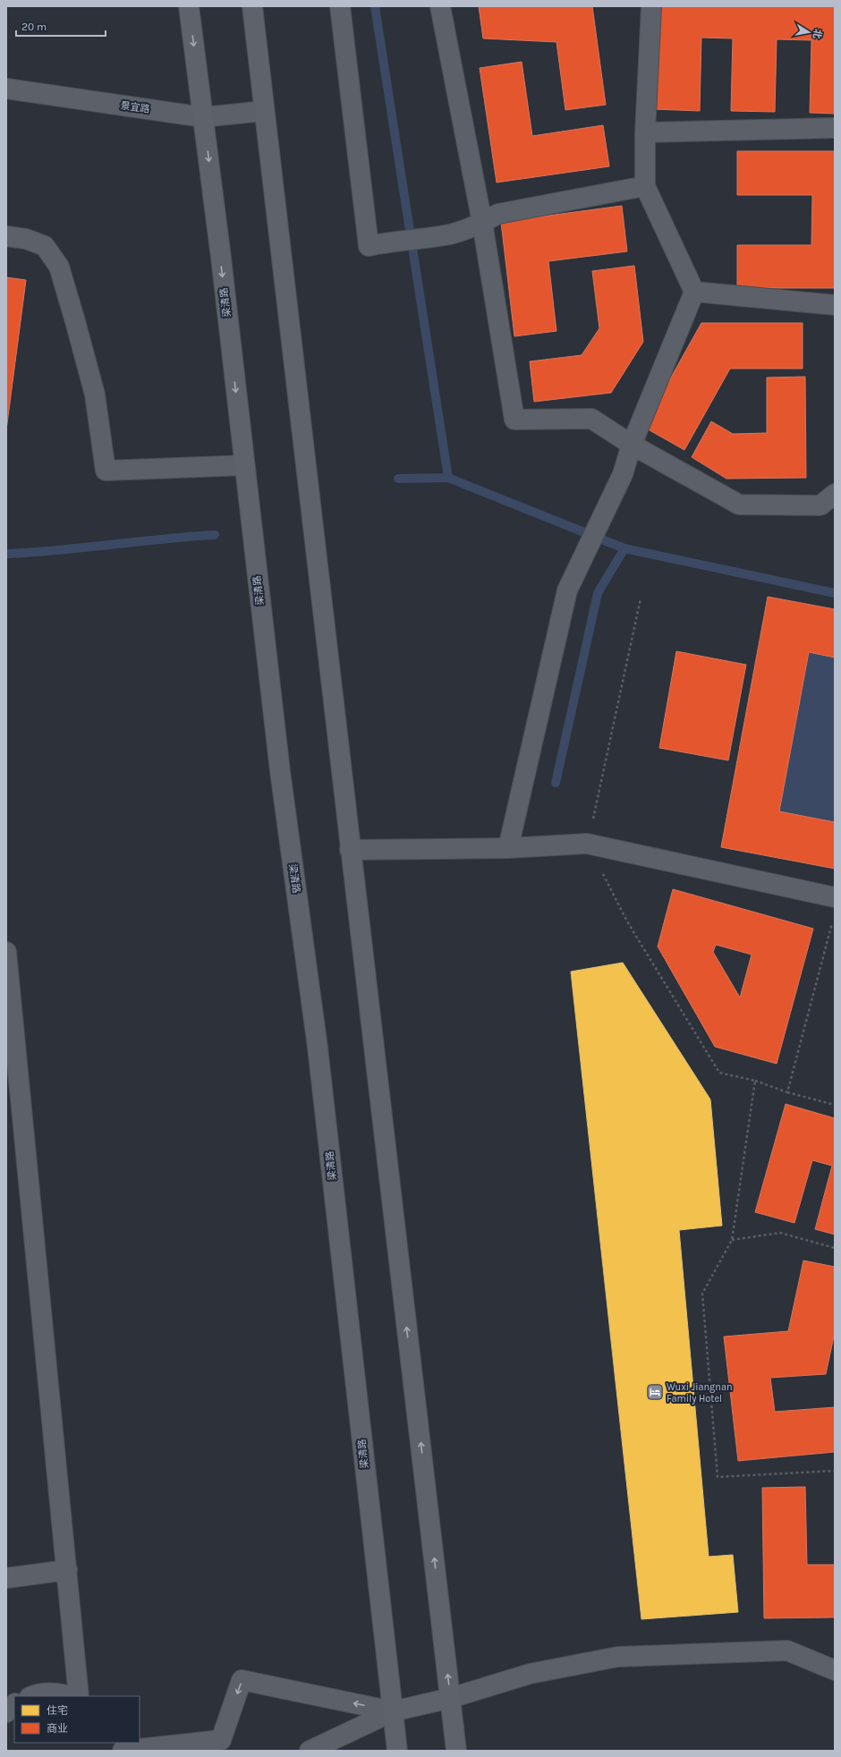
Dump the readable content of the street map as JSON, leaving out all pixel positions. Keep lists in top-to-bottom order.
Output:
{
  "streets": {
    "main road": ["梁清路"],
    "street": ["景宜路"]
  },
  "crossings": [
    ["景宜路", "梁清路"]
  ],
  "places": {
    "hotel": ["Wuxi Jiangnan Family Hotel"]
  },
  "legend": ["住宅", "商业"],
  "scale_bar": "20 m",
  "north": "right"
}
